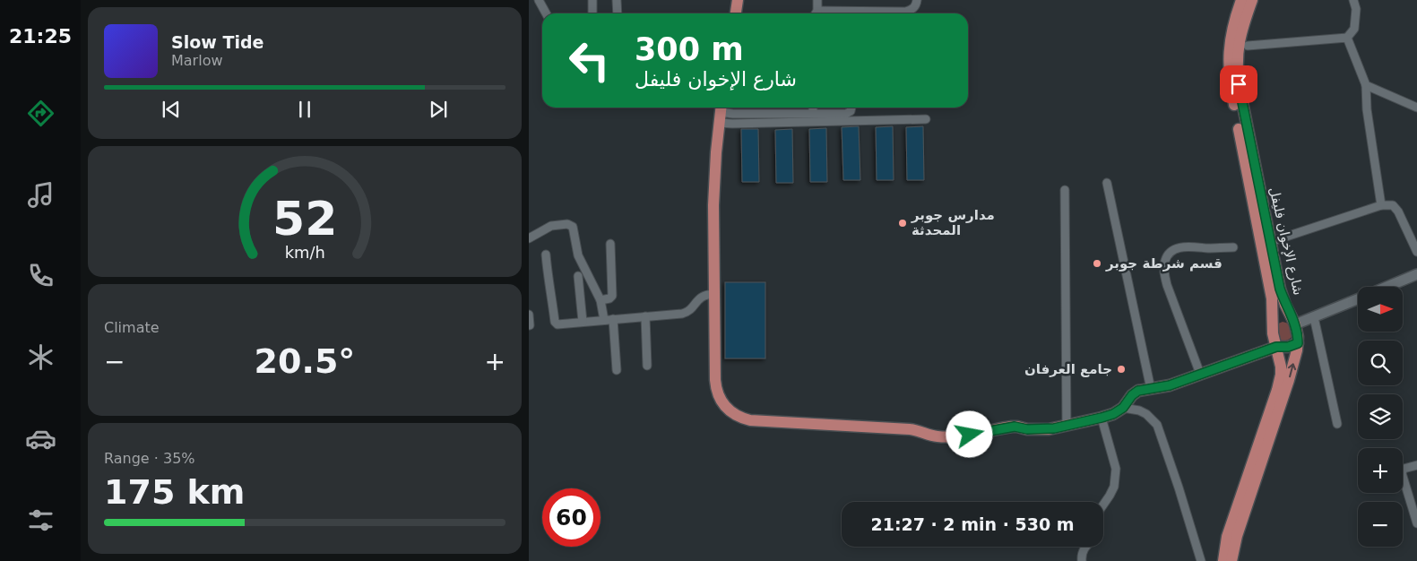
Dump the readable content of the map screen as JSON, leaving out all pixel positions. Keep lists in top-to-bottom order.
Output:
{
  "streets": {
    "main road": ["شارع الإخوان فليفل"]
  },
  "places": ["مدارس جوبر المحدثة", "قسم شرطة جوبر", "جامع العرفان"],
  "north": "right",
  "page": {
    "tabs": "21:25",
    "turn": ["300 m", "شارع الإخوان فليفل"],
    "song": ["Slow Tide", "Marlow"],
    "tile": [
      "Climate",
      ["Range · 35%", "175 km"]
    ],
    "map_buttons": ["+", "−"],
    "heat": ["−", "20.5°", "+"],
    "limit": "60",
    "trip": "21:27 · 2 min · 530 m",
    "gauge": ["52", "km/h"]
  }
}
